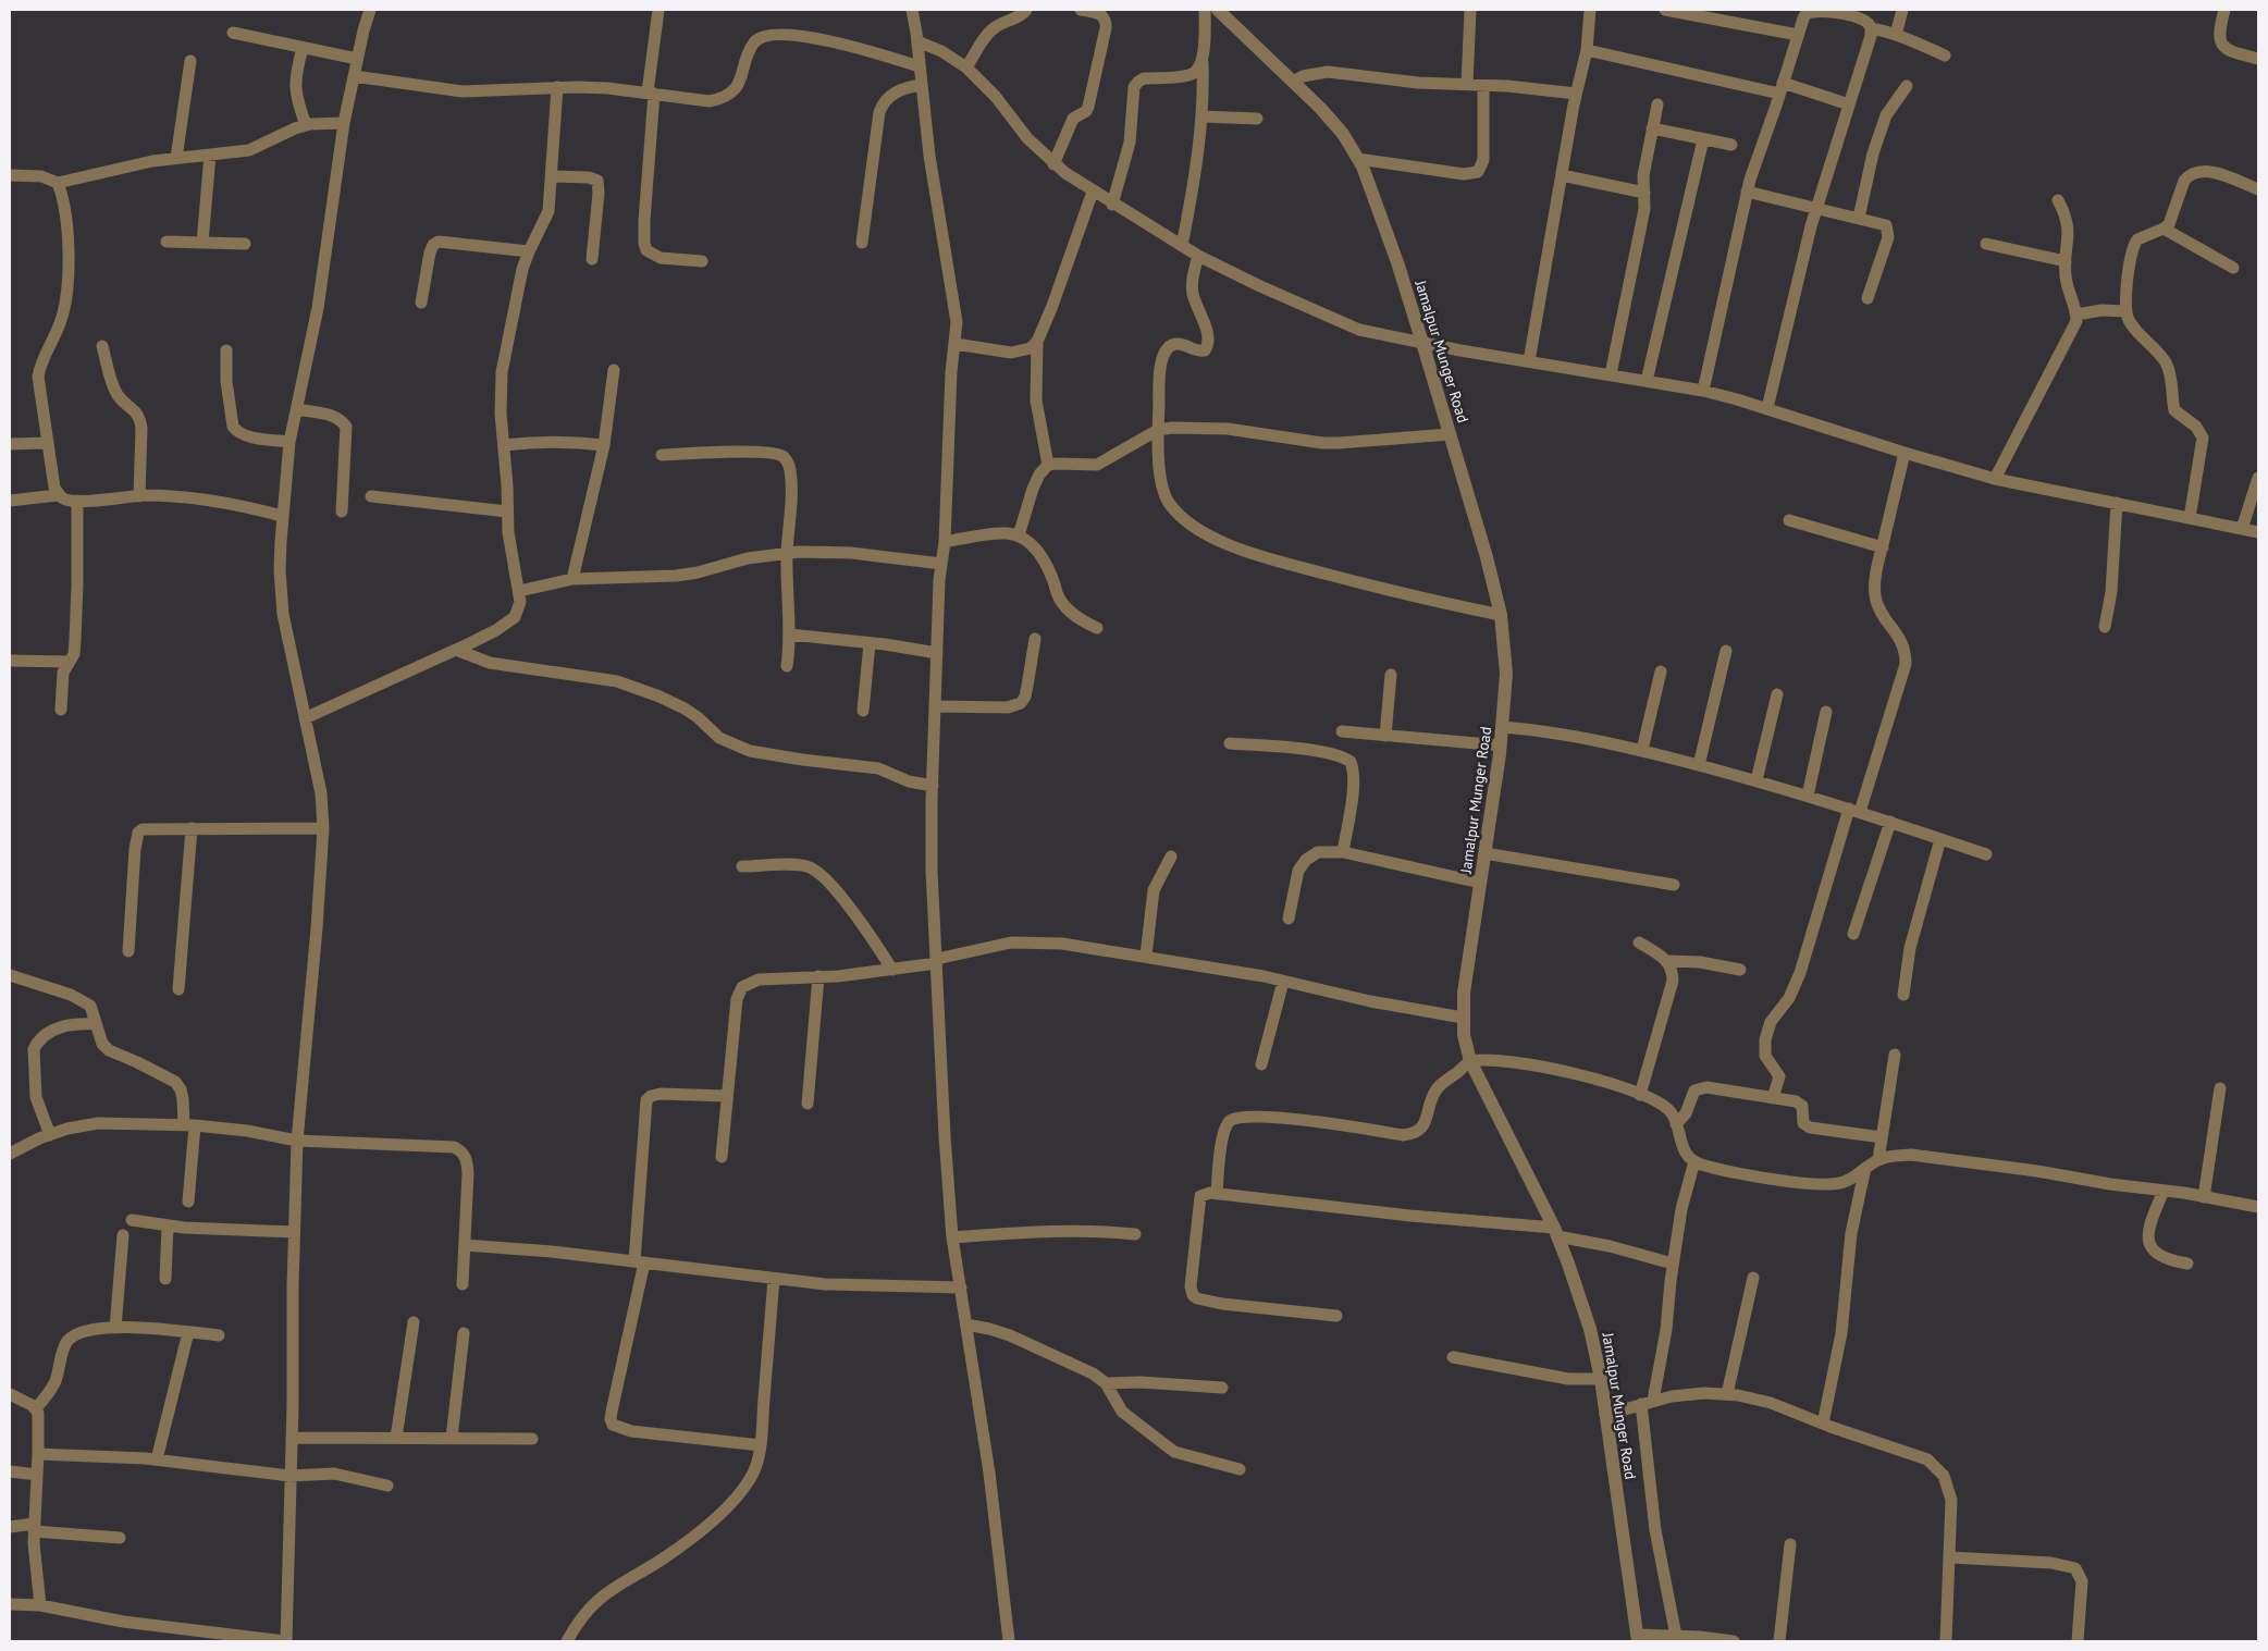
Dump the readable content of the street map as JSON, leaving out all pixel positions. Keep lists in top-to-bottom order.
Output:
{
  "streets": {
    "street": ["Jamalpur Munger Road"]
  }
}
